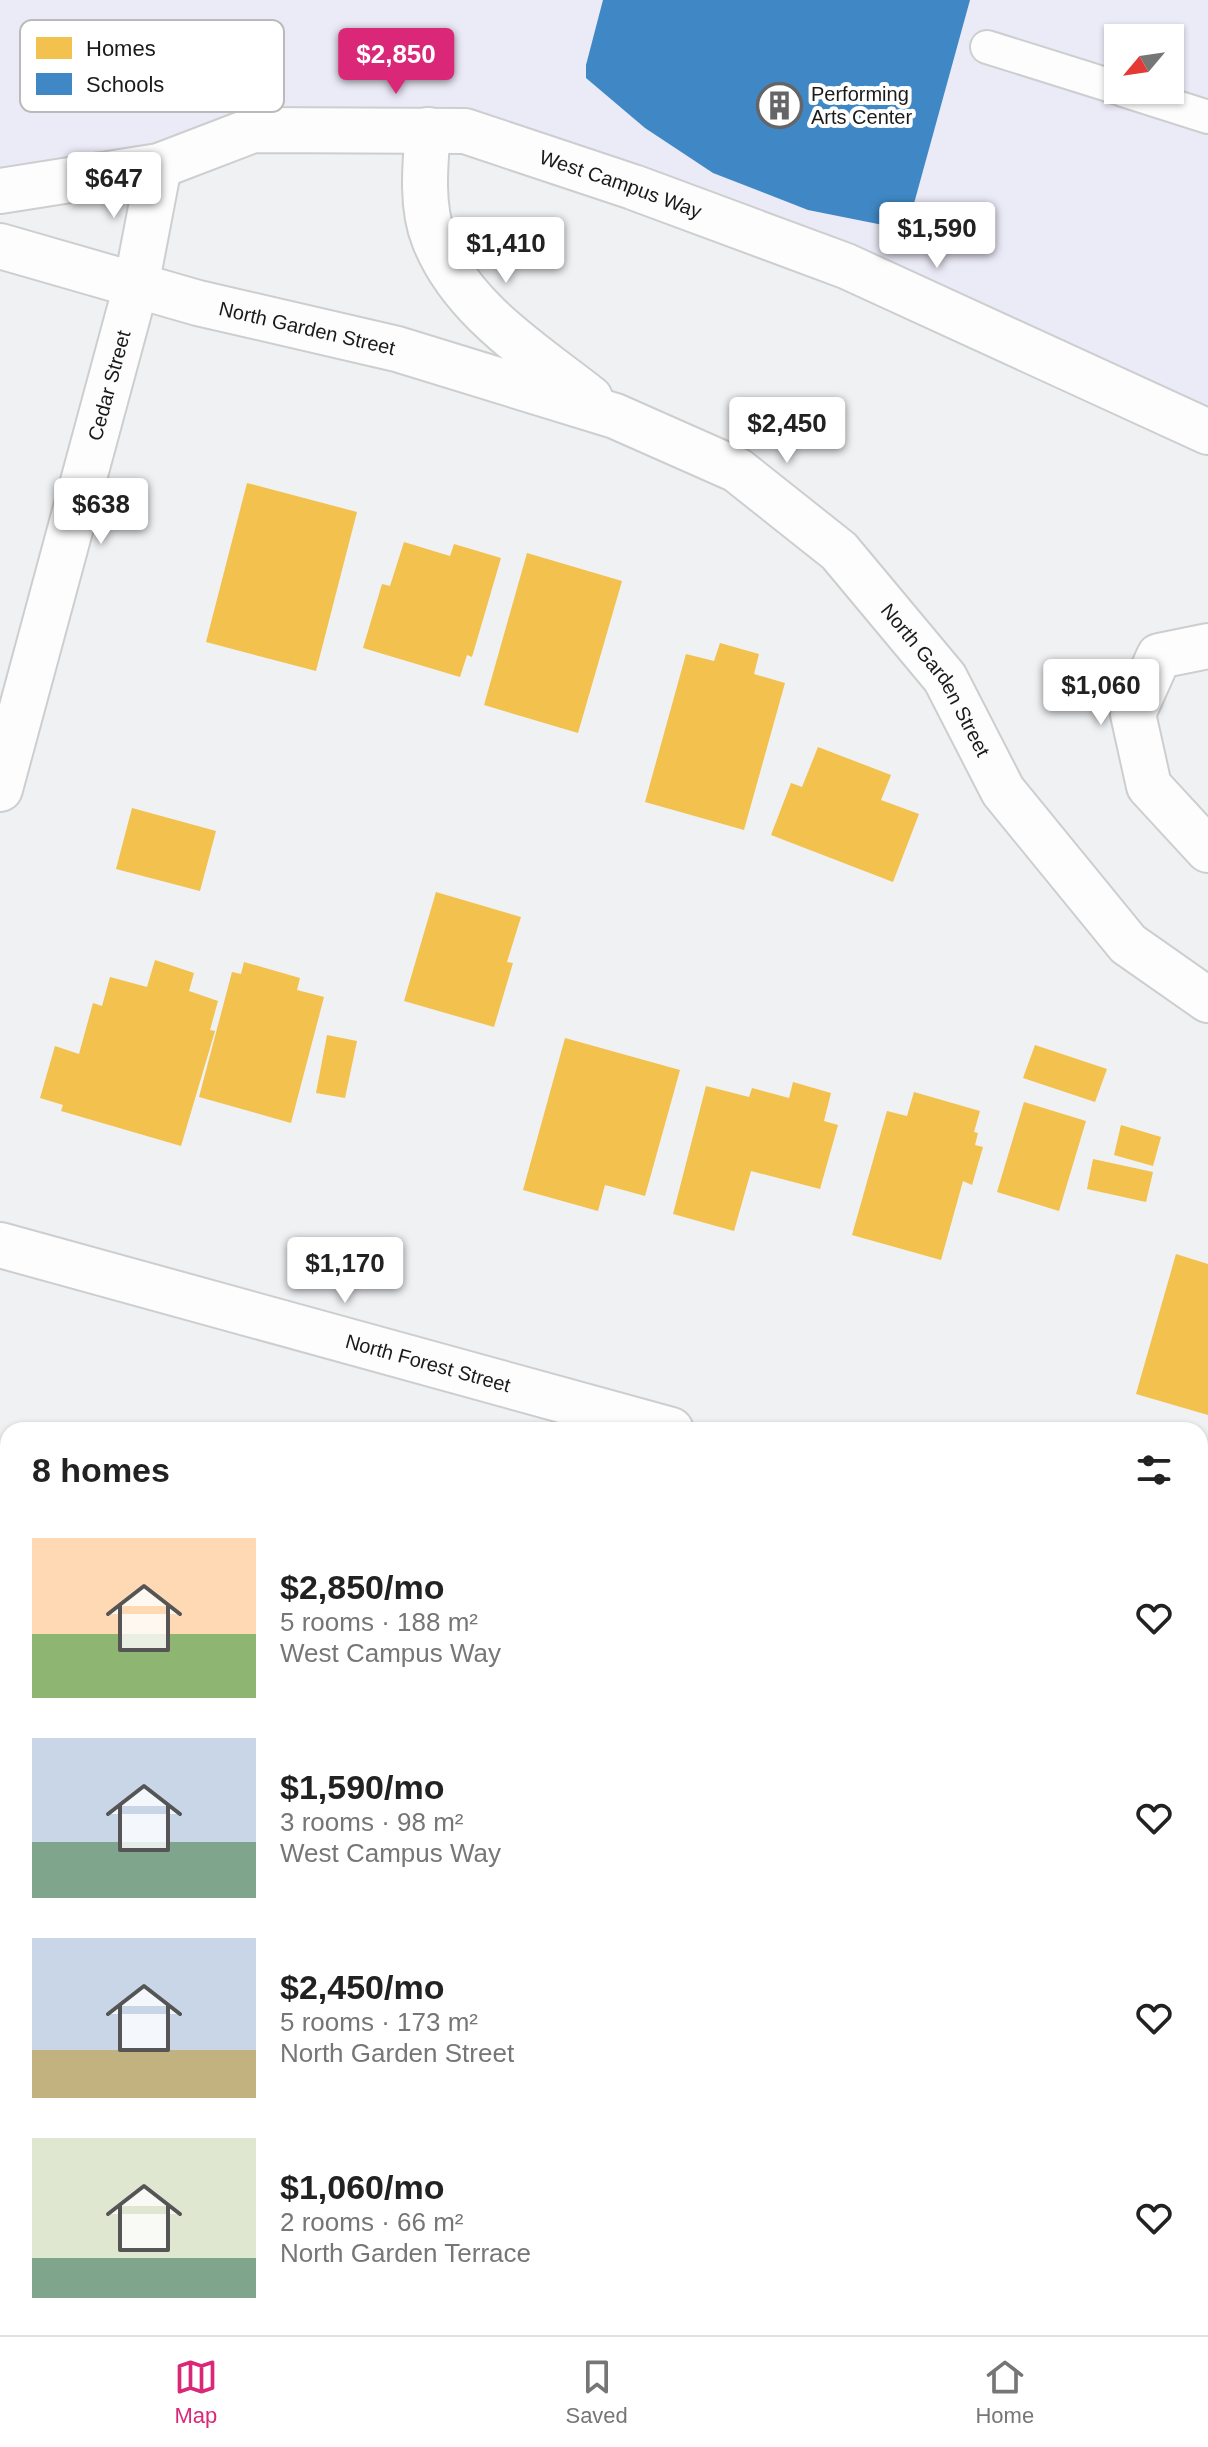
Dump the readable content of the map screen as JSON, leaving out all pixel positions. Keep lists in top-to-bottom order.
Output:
{
  "streets": {
    "street": [
      "West Campus Way",
      "North Garden Street",
      "Cedar Street",
      "North Forest Street"
    ]
  },
  "crossings": [
    ["West Campus Way", "North Garden Street"],
    ["West Campus Way", "Cedar Street"],
    ["North Garden Street", "Cedar Street"]
  ],
  "places": {
    "building": ["Performing Arts Center"]
  },
  "legend": ["Homes", "Schools"],
  "north": "bottom left",
  "page": {
    "price": [
      "$2,850",
      "$647",
      "$1,590",
      "$1,410",
      "$2,450",
      "$638",
      "$1,060",
      "$1,170"
    ],
    "heading": "8 homes",
    "list": [
      {
        "name": "$2,850/mo",
        "note": "5 rooms · 188 m² · West Campus Way"
      },
      {
        "name": "$1,590/mo",
        "note": "3 rooms · 98 m² · West Campus Way"
      },
      {
        "name": "$2,450/mo",
        "note": "5 rooms · 173 m² · North Garden Street"
      },
      {
        "name": "$1,060/mo",
        "note": "2 rooms · 66 m² · North Garden Terrace"
      }
    ],
    "tabs": ["Map", "Saved", "Home"]
  }
}
